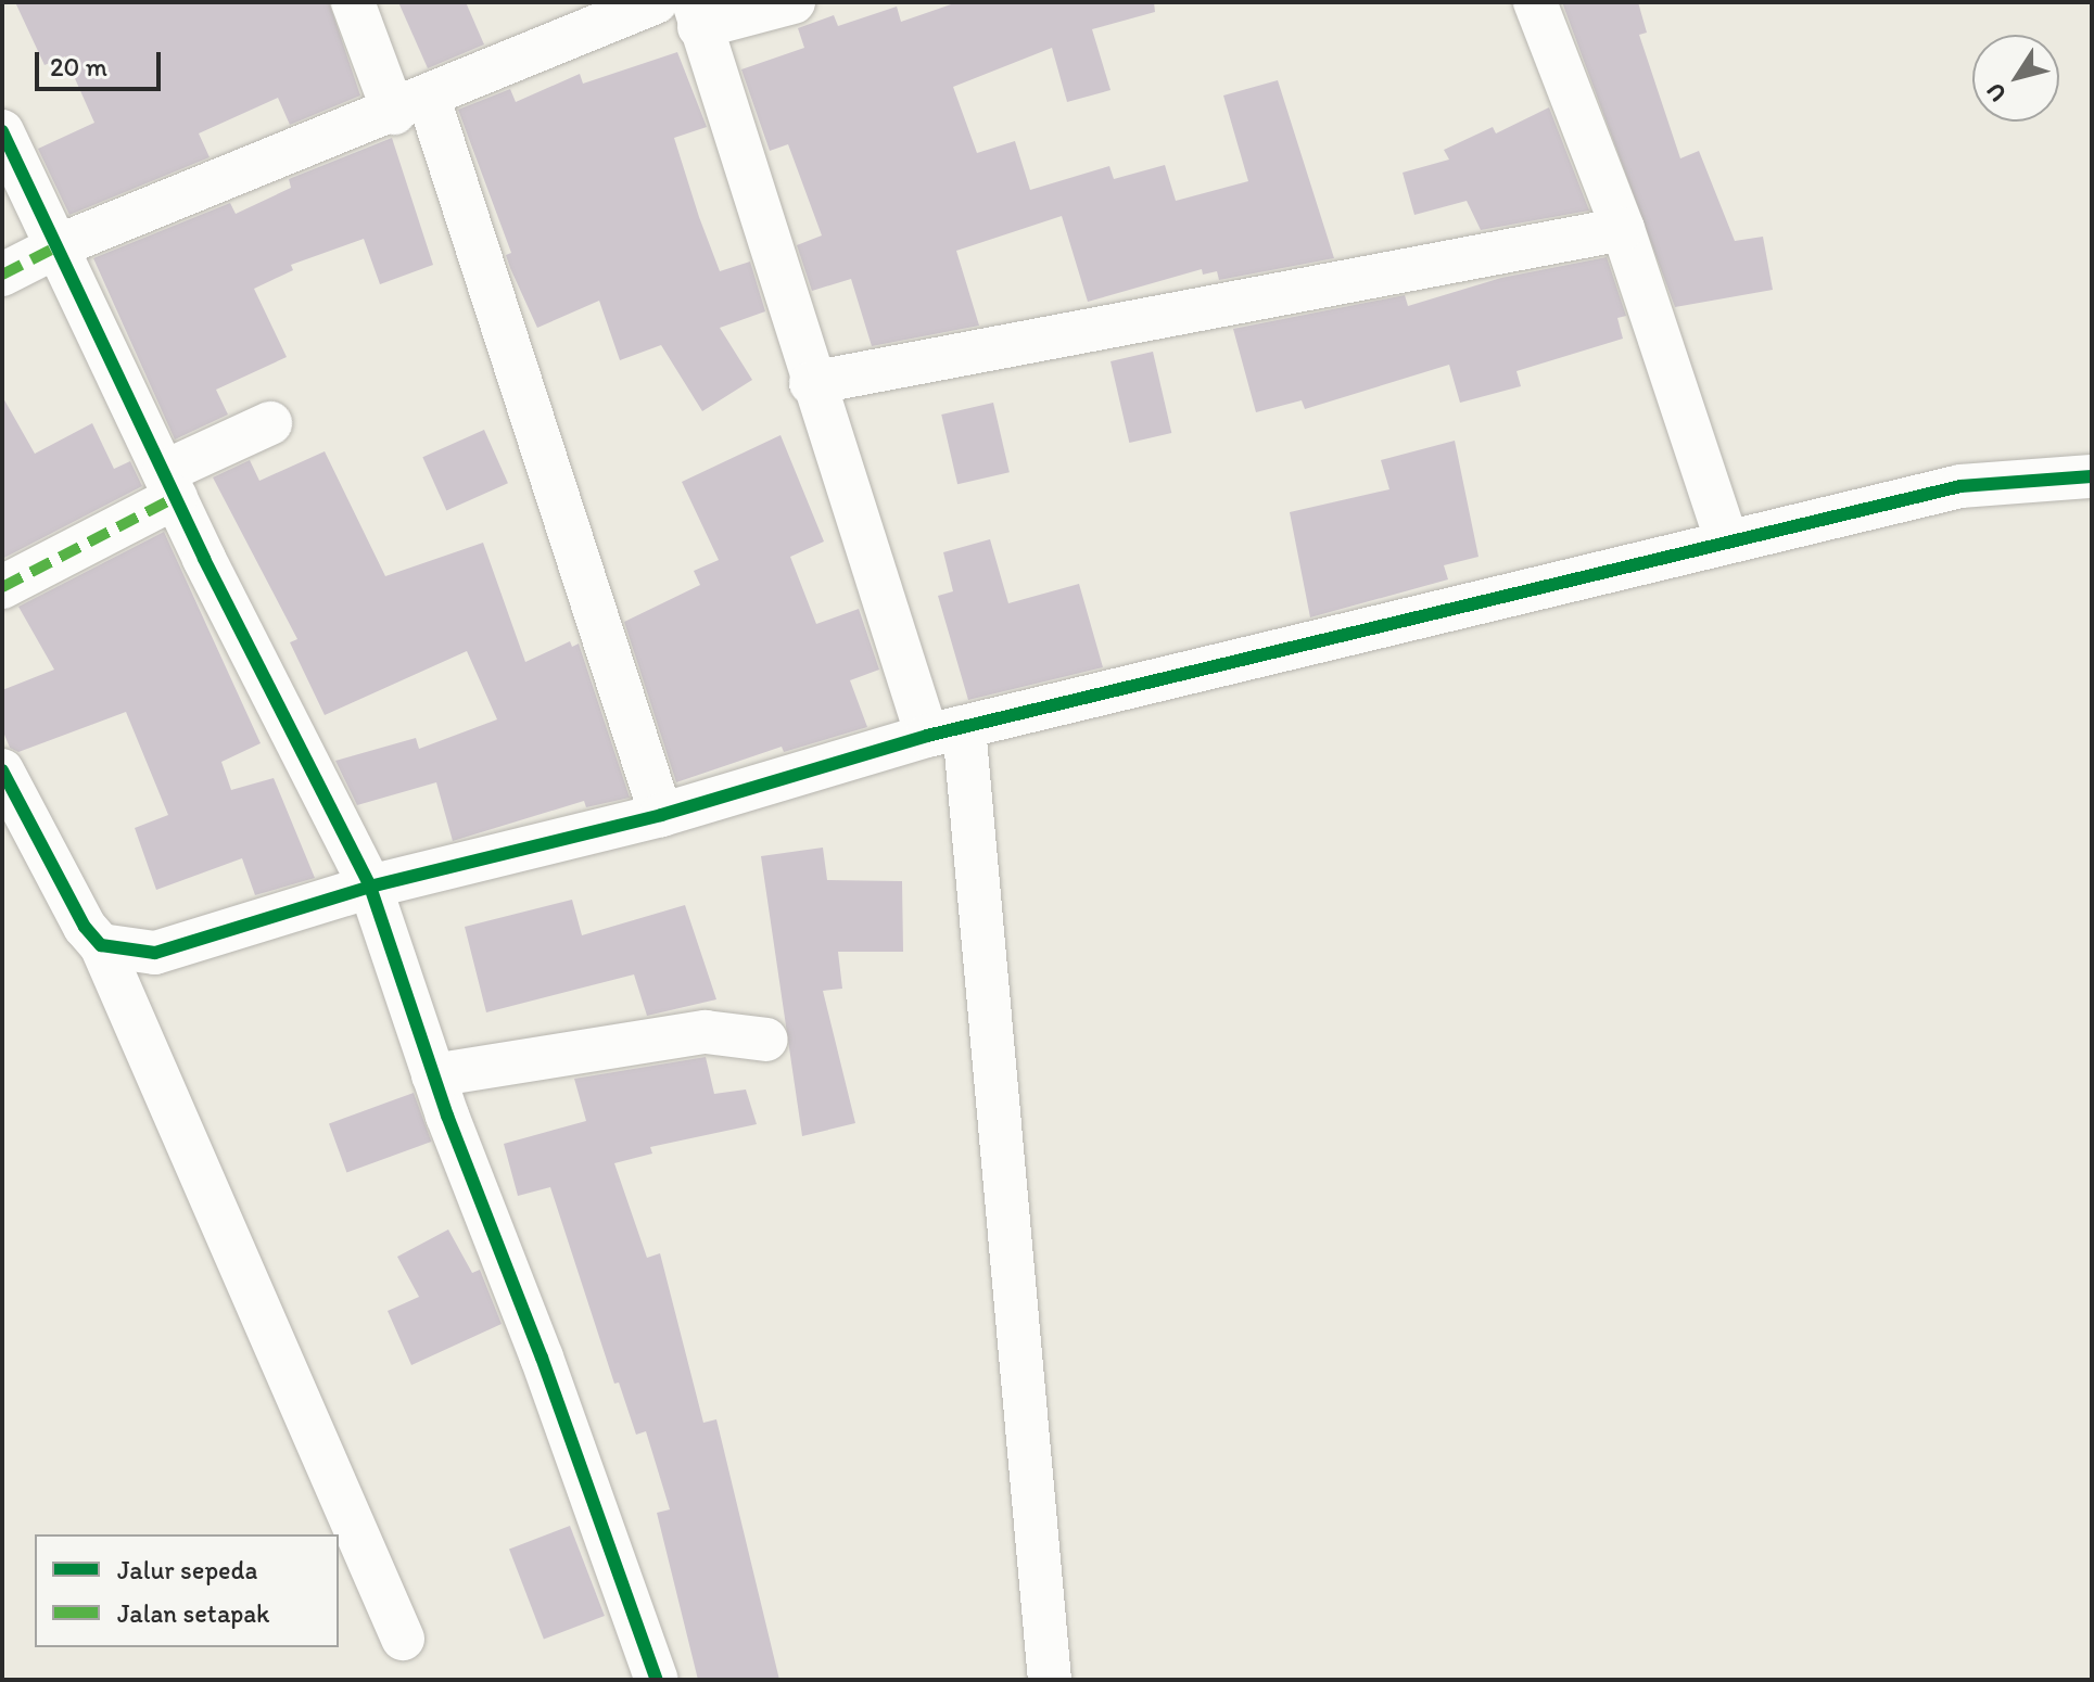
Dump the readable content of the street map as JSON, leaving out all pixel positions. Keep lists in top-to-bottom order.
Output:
{
  "legend": ["Jalur sepeda", "Jalan setapak"],
  "scale_bar": "20 m",
  "north": "bottom left"
}
